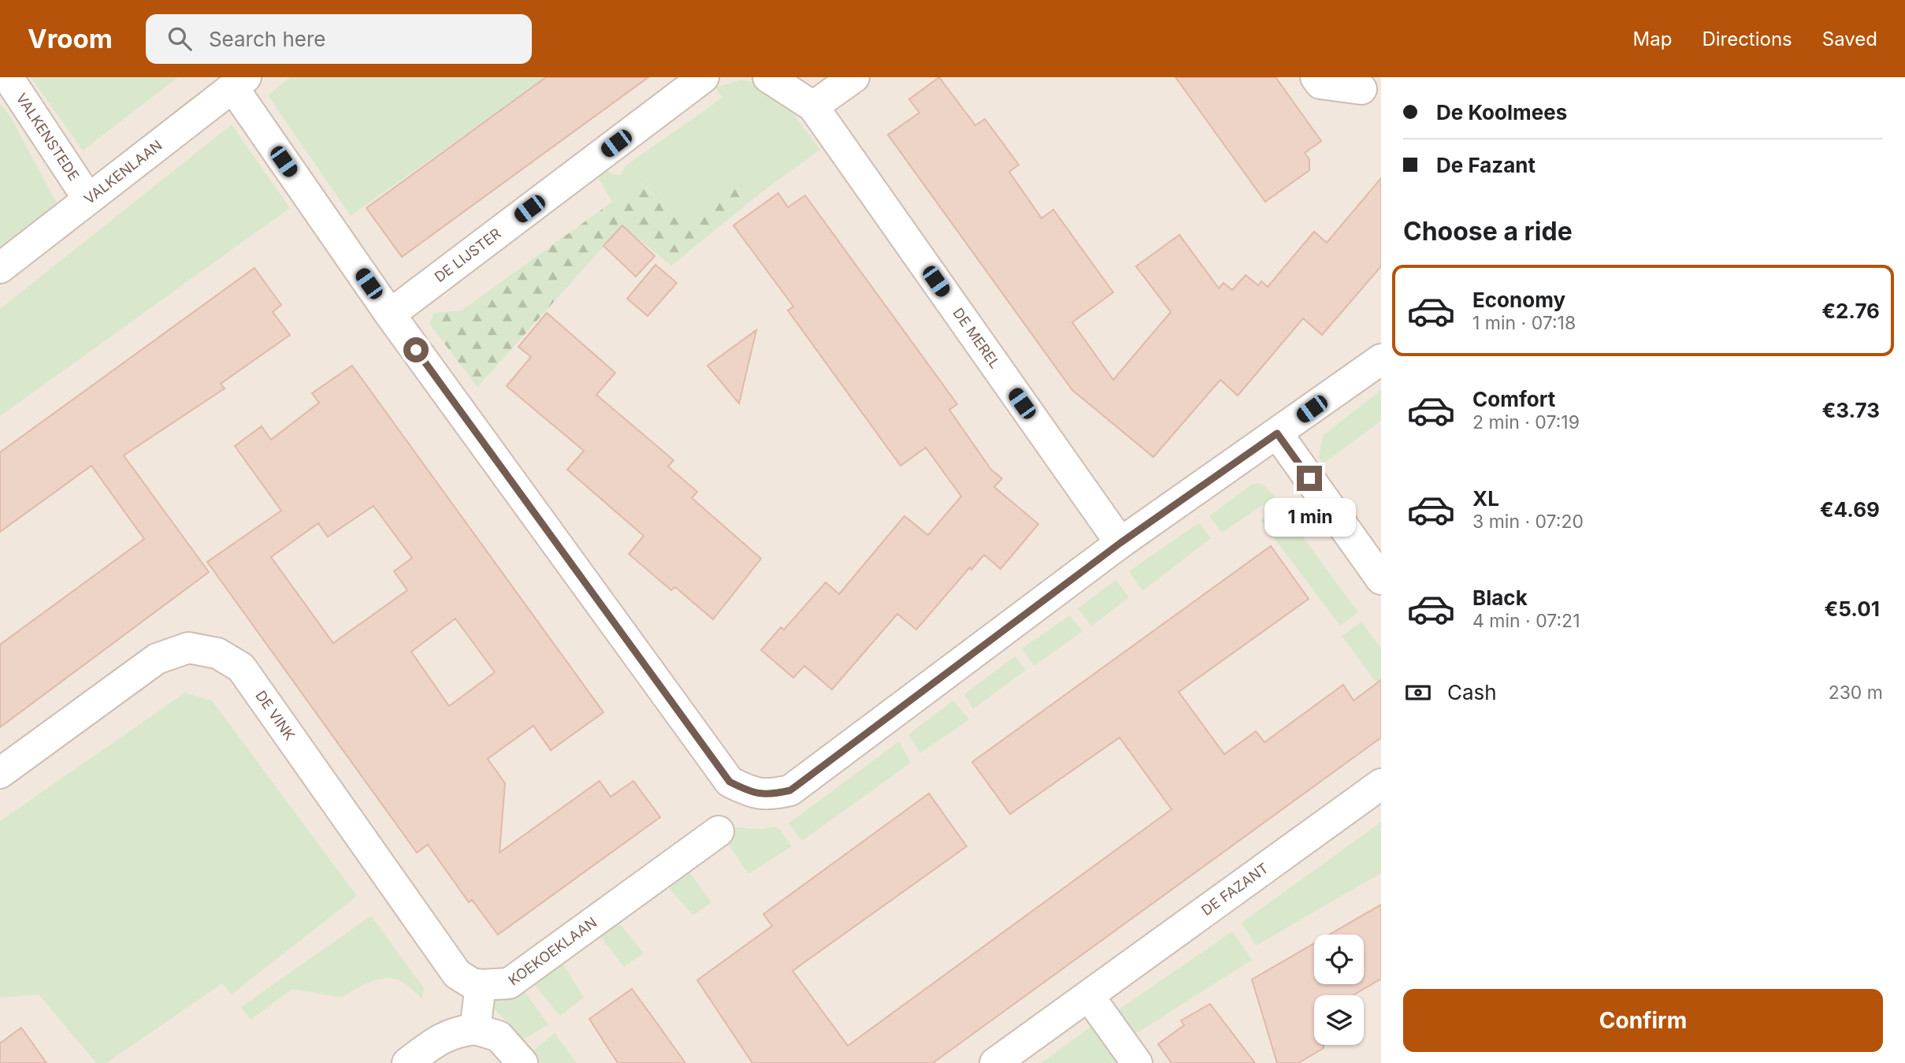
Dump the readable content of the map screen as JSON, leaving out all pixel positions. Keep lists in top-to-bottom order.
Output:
{
  "streets": {
    "street": [
      "VALKENSTEDE",
      "VALKENLAAN",
      "DE LIJSTER",
      "DE MEREL",
      "DE VINK",
      "DE FAZANT",
      "KOEKOEKLAAN"
    ]
  },
  "crossings": [
    ["VALKENSTEDE", "VALKENLAAN"],
    ["DE VINK", "KOEKOEKLAAN"]
  ],
  "page": {
    "header": "Vroom",
    "search": "Search here",
    "nav": ["Map", "Directions", "Saved"],
    "banner": ["De Koolmees", "De Fazant"],
    "heading": "Choose a ride",
    "list": [
      {
        "name": "Economy",
        "note": "1 min · 07:18",
        "value": "€2.76"
      },
      {
        "name": "Comfort",
        "note": "2 min · 07:19",
        "value": "€3.73"
      },
      {
        "name": "XL",
        "note": "3 min · 07:20",
        "value": "€4.69"
      },
      {
        "name": "Black",
        "note": "4 min · 07:21",
        "value": "€5.01"
      }
    ],
    "bubble": "1 min",
    "pay": ["Cash", "230 m"],
    "buttons": "Confirm"
  }
}
